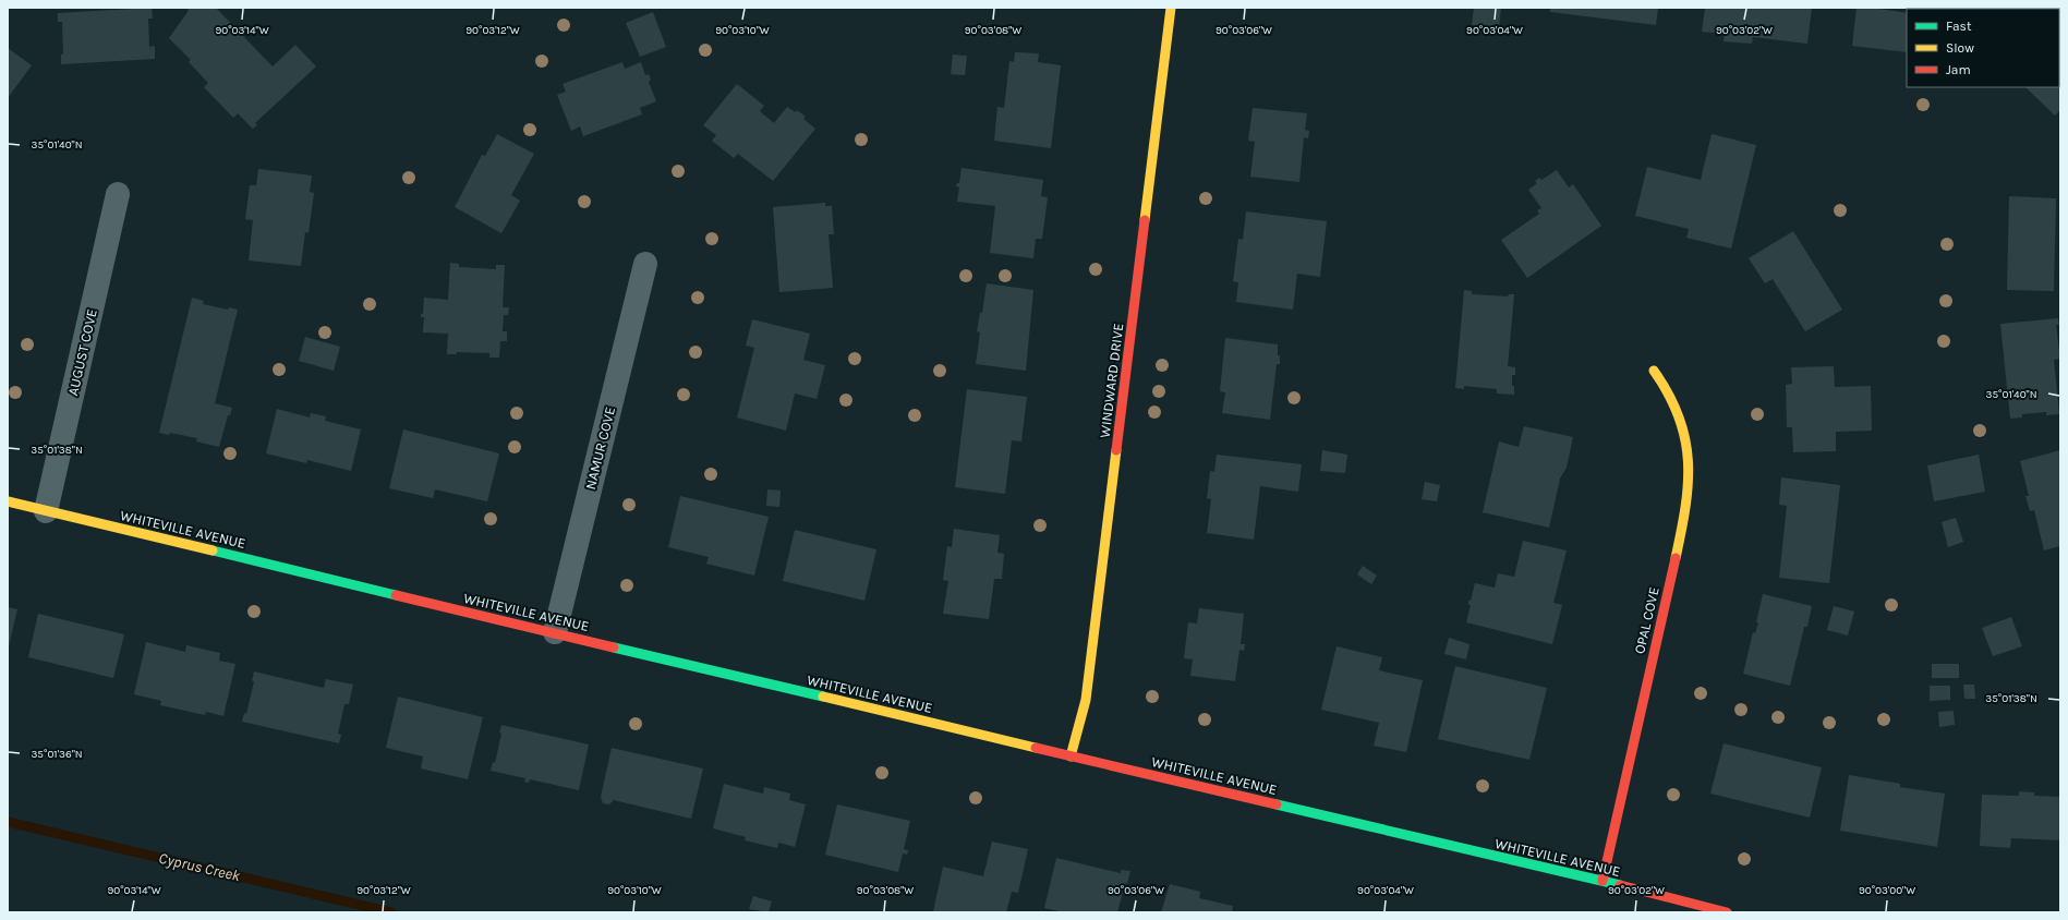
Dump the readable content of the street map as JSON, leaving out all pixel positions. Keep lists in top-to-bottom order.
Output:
{
  "streets": {
    "street": [
      "AUGUST COVE",
      "WINDWARD DRIVE",
      "NAMUR COVE",
      "WHITEVILLE AVENUE",
      "OPAL COVE"
    ]
  },
  "crossings": [
    ["AUGUST COVE", "WHITEVILLE AVENUE"],
    ["WINDWARD DRIVE", "WHITEVILLE AVENUE"],
    ["NAMUR COVE", "WHITEVILLE AVENUE"],
    ["WHITEVILLE AVENUE", "OPAL COVE"]
  ],
  "water": ["Cyprus Creek"],
  "legend": ["Fast", "Slow", "Jam"],
  "coordinates": [
    "90°03'14\"W",
    "90°03'12\"W",
    "90°03'10\"W",
    "90°03'08\"W",
    "90°03'06\"W",
    "90°03'04\"W",
    "90°03'02\"W",
    "35°01'40\"N",
    "35°01'38\"N",
    "35°01'36\"N",
    "90°03'00\"W"
  ]
}
